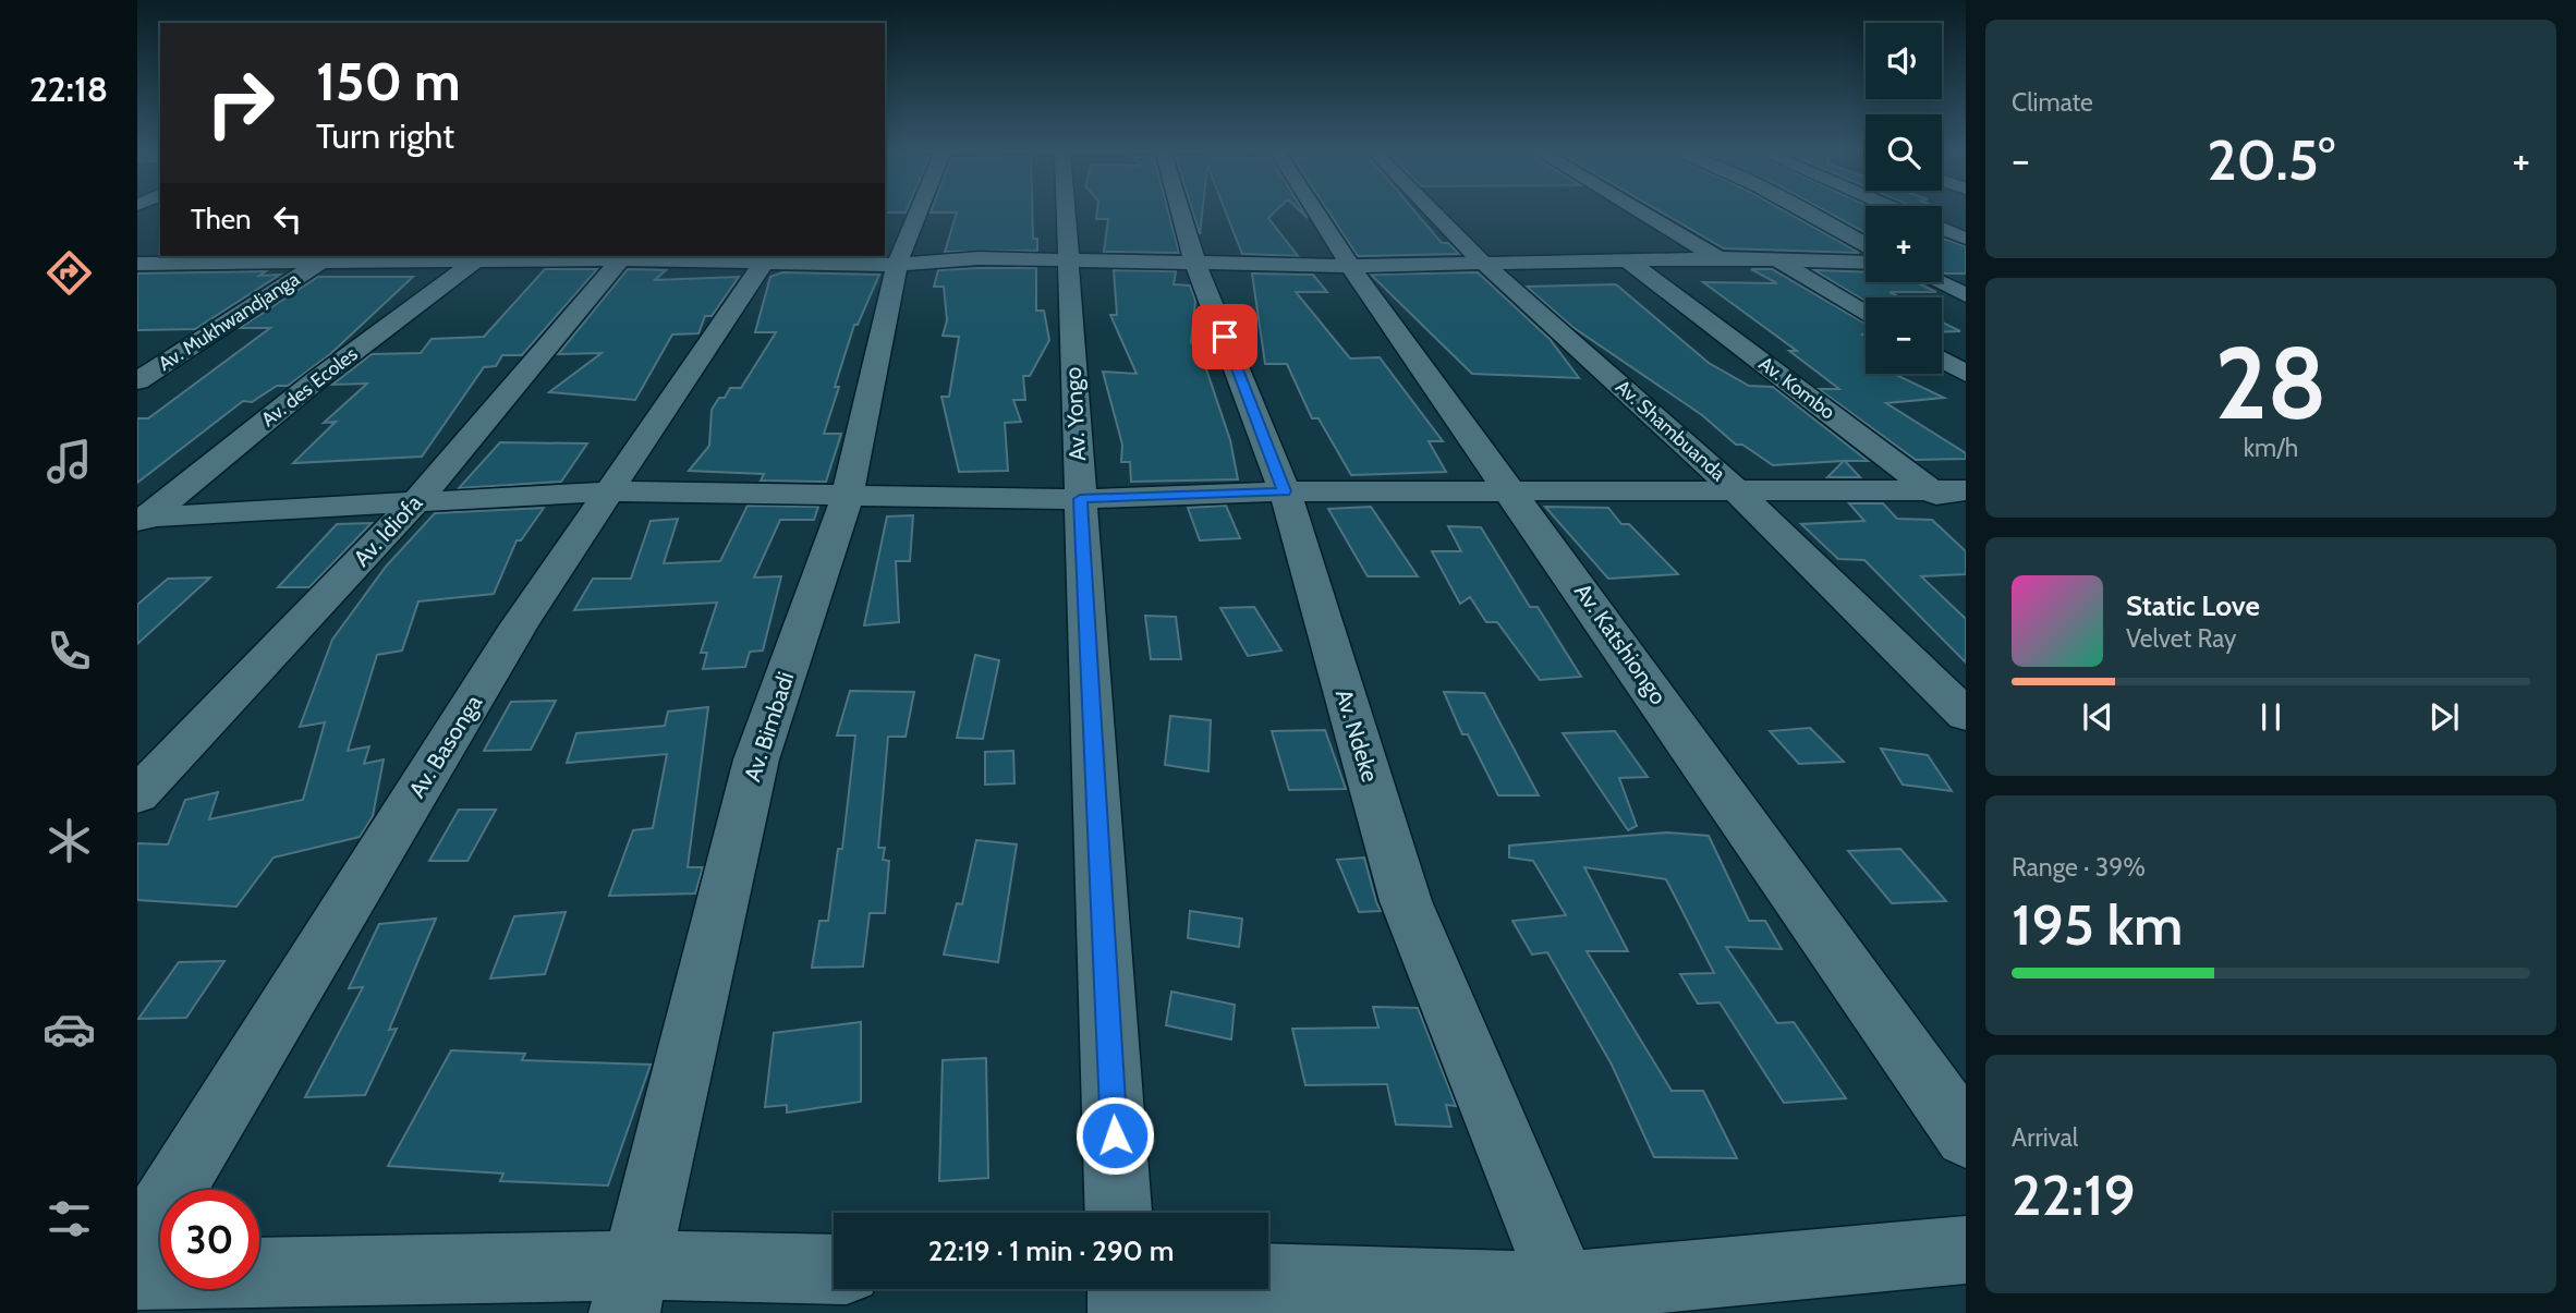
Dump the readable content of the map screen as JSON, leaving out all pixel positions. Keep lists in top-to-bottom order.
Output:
{
  "streets": {
    "street": [
      "Av. Mukhwandjanga",
      "Av. des Ecoles",
      "Av. Kombo",
      "Av. Yongo",
      "Av. Shambuanda",
      "Av. Idiofa",
      "Av. Katshiongo",
      "Av. Bimbadi",
      "Av. Ndeke",
      "Av. Basonga"
    ]
  },
  "page": {
    "tabs": "22:18",
    "tile": [
      "Climate",
      ["28", "km/h"],
      ["Range · 39%", "195 km"],
      ["Arrival", "22:19"]
    ],
    "map_buttons": ["+", "−"],
    "turn": ["150 m", "Turn right"],
    "heat": ["−", "20.5°", "+"],
    "then": "Then",
    "song": ["Static Love", "Velvet Ray"],
    "limit": "30",
    "trip": "22:19 · 1 min · 290 m"
  }
}
